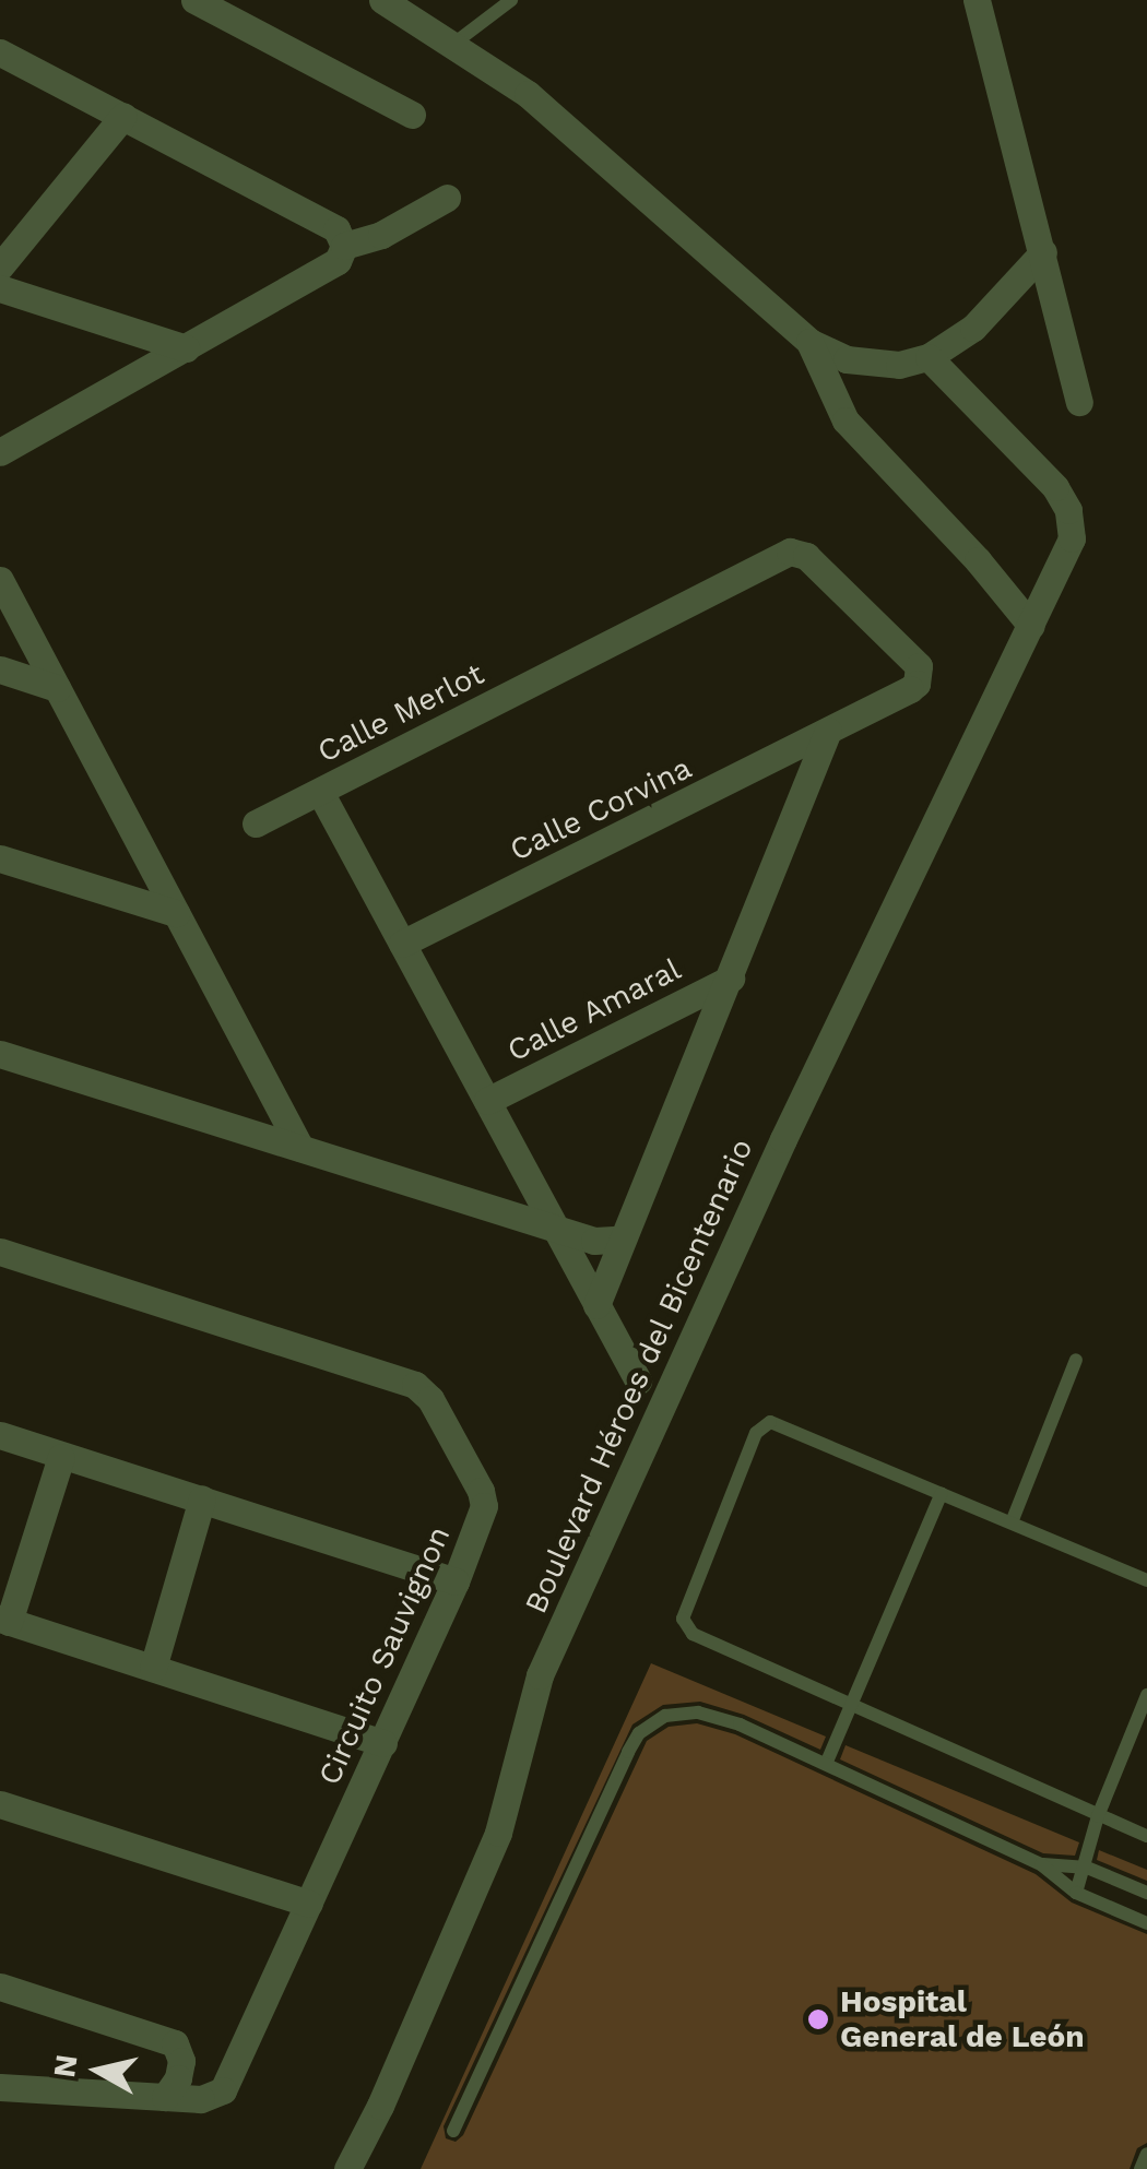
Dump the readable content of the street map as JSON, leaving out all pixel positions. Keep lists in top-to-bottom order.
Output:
{
  "streets": {
    "street": [
      "Calle Merlot",
      "Calle Corvina",
      "Calle Amaral",
      "Boulevard Héroes del Bicentenario",
      "Circuito Sauvignon"
    ]
  },
  "crossings": [
    ["Calle Merlot", "Calle Corvina"],
    ["Calle Merlot", "Calle Amaral"]
  ],
  "places": ["Hospital General de León"],
  "north": "left"
}
